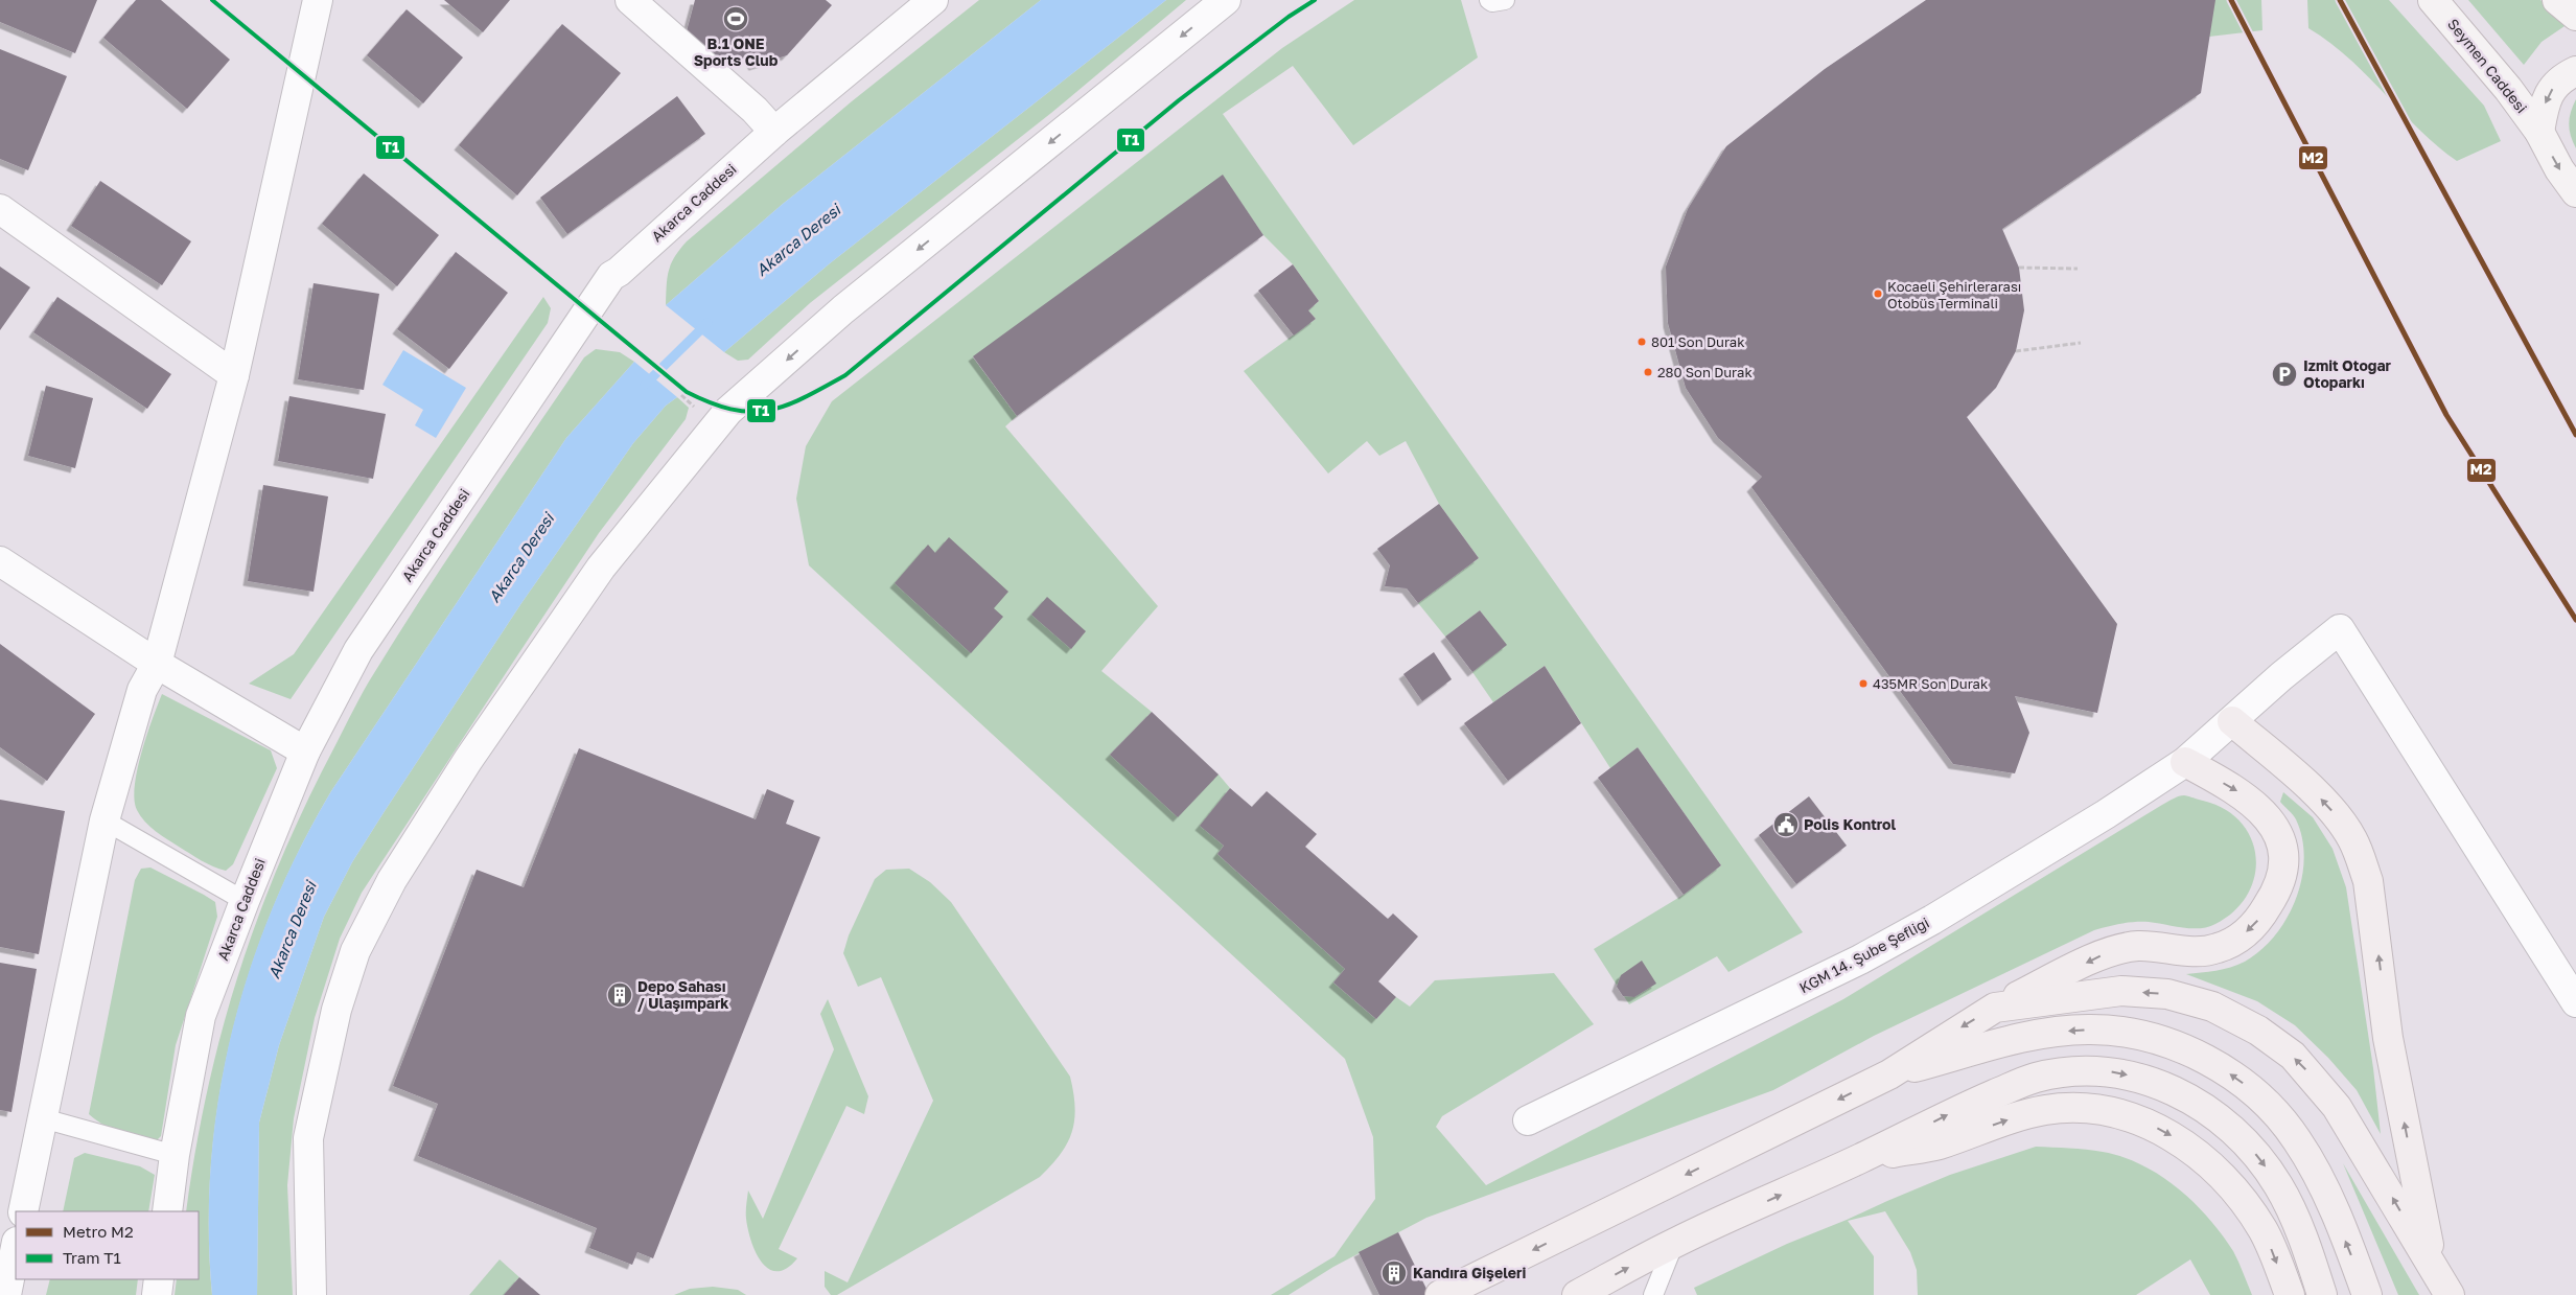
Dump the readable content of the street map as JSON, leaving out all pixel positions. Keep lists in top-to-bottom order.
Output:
{
  "streets": {
    "main road": ["Seymen Caddesi"],
    "street": ["Akarca Caddesi", "KGM 14. Şube Şefliği"]
  },
  "one_way": ["Seymen Caddesi"],
  "water": ["Akarca Deresi"],
  "places": {
    "sports": ["B.1 ONE Sports Club"],
    "other": [
      "Kocaeli Şehirlerarası Otobüs Terminali",
      "801 Son Durak",
      "280 Son Durak",
      "435MR Son Durak"
    ],
    "parking": ["Izmit Otogar Otoparkı"],
    "public building": ["Polis Kontrol"],
    "building": ["Depo Sahası / Ulaşımpark", "Kandıra Gişeleri"]
  },
  "lines": ["metro line M2", "tram line T1"],
  "legend": ["Metro M2", "Tram T1"]
}
